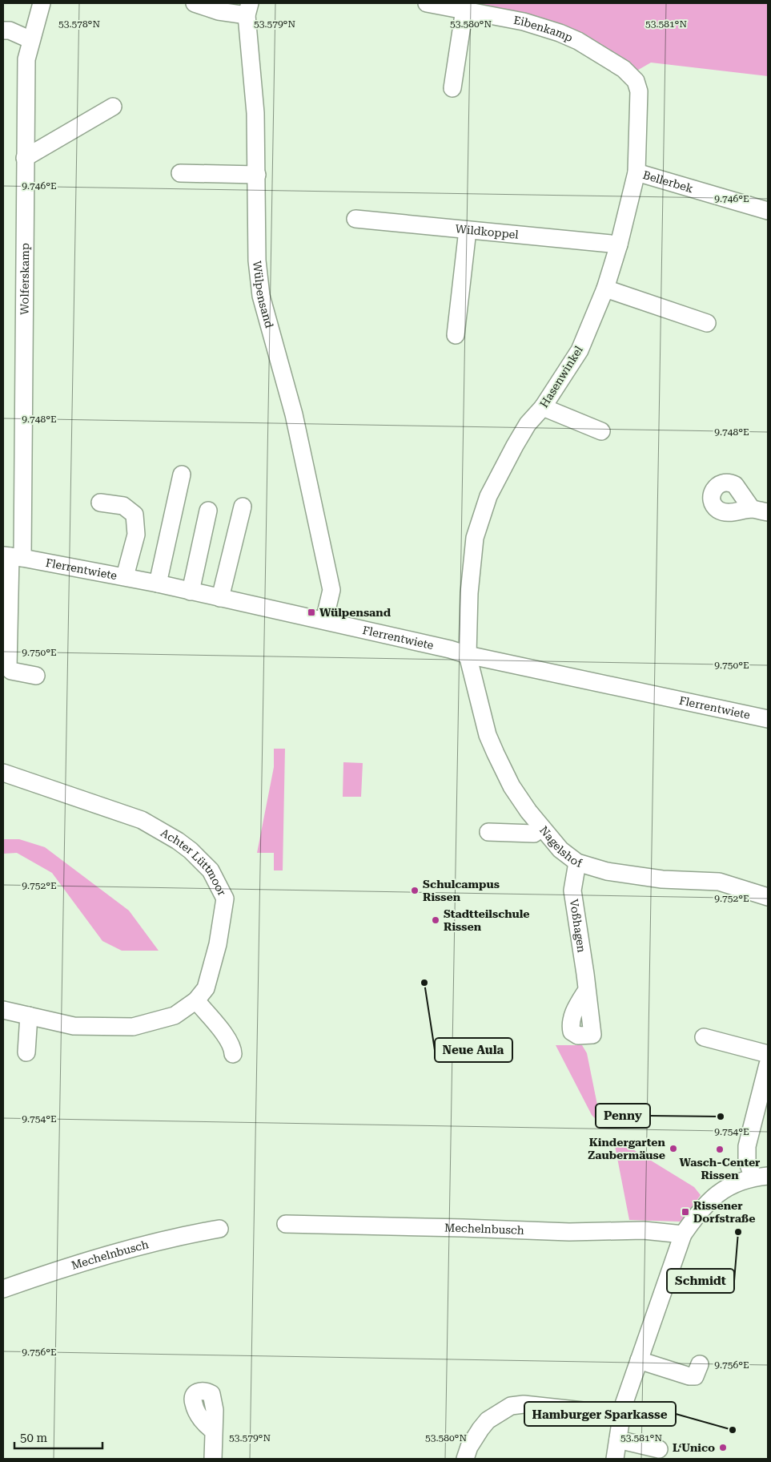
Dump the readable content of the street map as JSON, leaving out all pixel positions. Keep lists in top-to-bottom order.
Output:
{
  "streets": {
    "street": [
      "Eibenkamp",
      "Bellerbek",
      "Wildkoppel",
      "Wolferskamp",
      "Wülpensand",
      "Hasenwinkel",
      "Flerrentwiete",
      "Nagelshof",
      "Achter Lüttmoor",
      "Voßhagen",
      "Mechelnbusch"
    ]
  },
  "crossings": [
    ["Eibenkamp", "Hasenwinkel"],
    ["Bellerbek", "Hasenwinkel"],
    ["Wildkoppel", "Hasenwinkel"],
    ["Wolferskamp", "Flerrentwiete"],
    ["Wülpensand", "Flerrentwiete"],
    ["Hasenwinkel", "Flerrentwiete"],
    ["Hasenwinkel", "Nagelshof"],
    ["Flerrentwiete", "Nagelshof"],
    ["Nagelshof", "Voßhagen"]
  ],
  "places": {
    "transit": ["Wülpensand", "Rissener Dorfstraße"],
    "other": [
      "Schulcampus Rissen",
      "Stadtteilschule Rissen",
      "Neue Aula",
      "Penny",
      "Kindergarten Zaubermäuse",
      "Wasch-Center Rissen",
      "Schmidt",
      "Hamburger Sparkasse",
      "L‘Unico"
    ]
  },
  "scale_bar": "50 m",
  "coordinates": [
    "53.578°N",
    "53.579°N",
    "53.580°N",
    "53.581°N",
    "9.746°E",
    "9.748°E",
    "9.750°E",
    "9.752°E",
    "9.754°E",
    "9.756°E"
  ]
}
